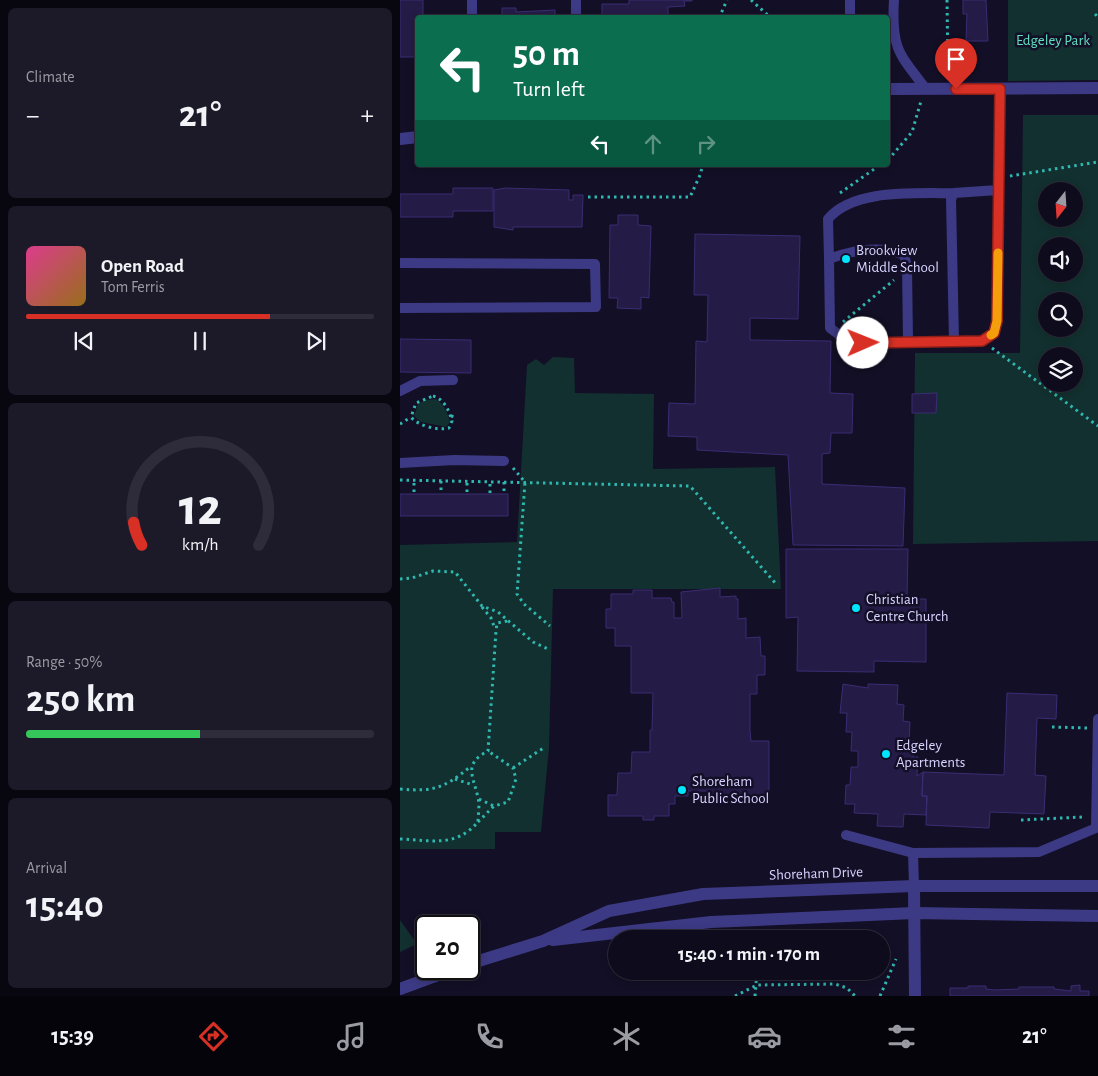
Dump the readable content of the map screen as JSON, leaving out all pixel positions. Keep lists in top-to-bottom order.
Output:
{
  "streets": {
    "street": ["Shoreham Drive"]
  },
  "parks": ["Edgeley Park"],
  "places": [
    "Brookview Middle School",
    "Christian Centre Church",
    "Edgeley Apartments",
    "Shoreham Public School"
  ],
  "north": "bottom",
  "page": {
    "tile": [
      "Climate",
      ["Range · 50%", "250 km"],
      ["Arrival", "15:40"]
    ],
    "turn": ["50 m", "Turn left"],
    "heat": ["−", "21°", "+"],
    "song": ["Open Road", "Tom Ferris"],
    "limit": "20",
    "trip": "15:40 · 1 min · 170 m",
    "tabs": ["15:39", "21°"],
    "gauge": ["12", "km/h"]
  }
}
